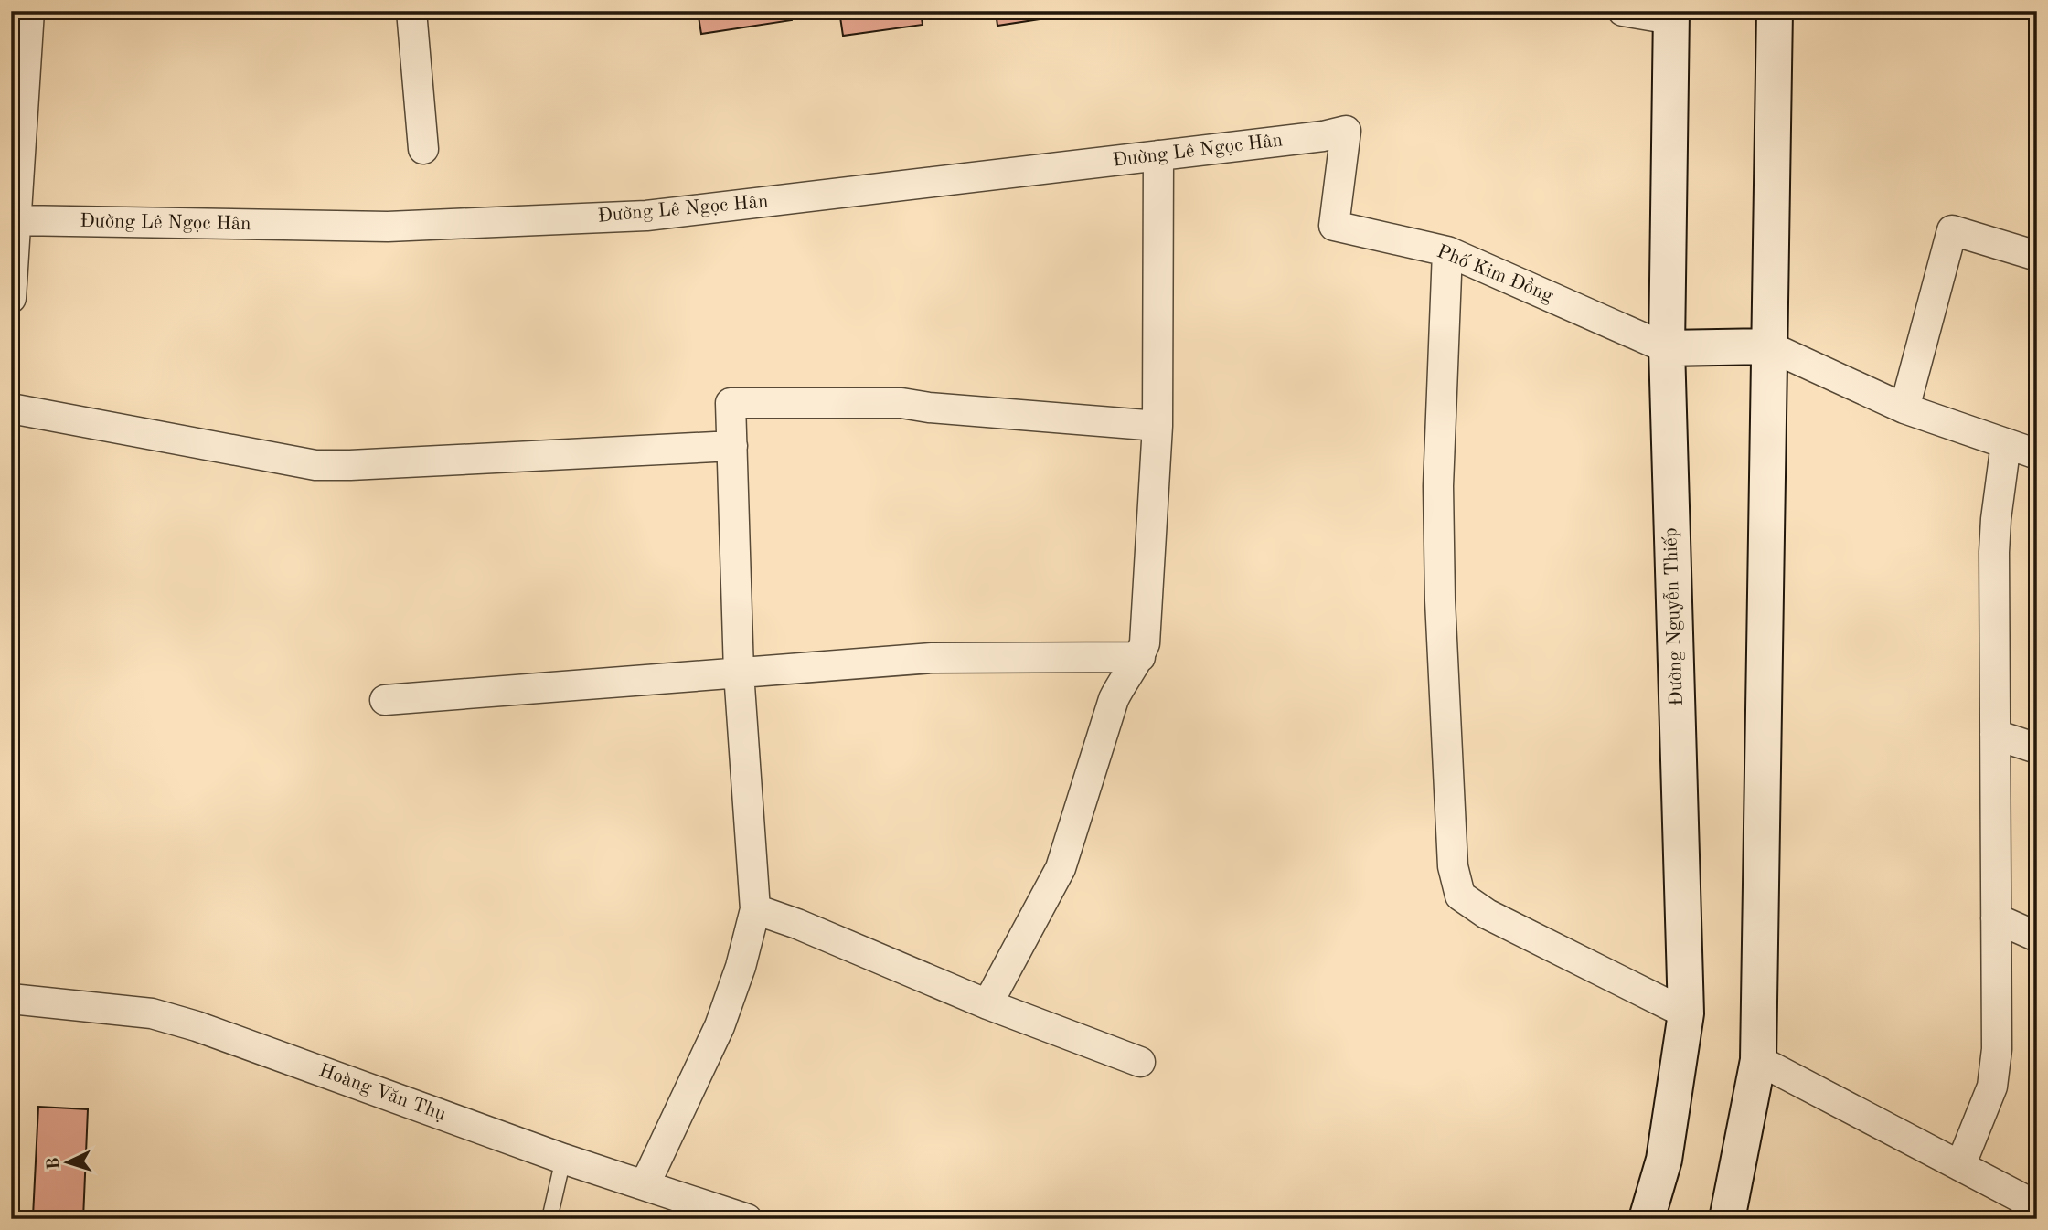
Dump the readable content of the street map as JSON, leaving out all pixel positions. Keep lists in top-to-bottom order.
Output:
{
  "streets": {
    "street": [
      "Đường Lê Ngọc Hân",
      "Phố Kim Đồng",
      "Đường Nguyễn Thiếp",
      "Hoàng Văn Thụ"
    ]
  },
  "crossings": [
    ["Đường Lê Ngọc Hân", "Phố Kim Đồng"],
    ["Phố Kim Đồng", "Đường Nguyễn Thiếp"]
  ],
  "north": "left"
}
